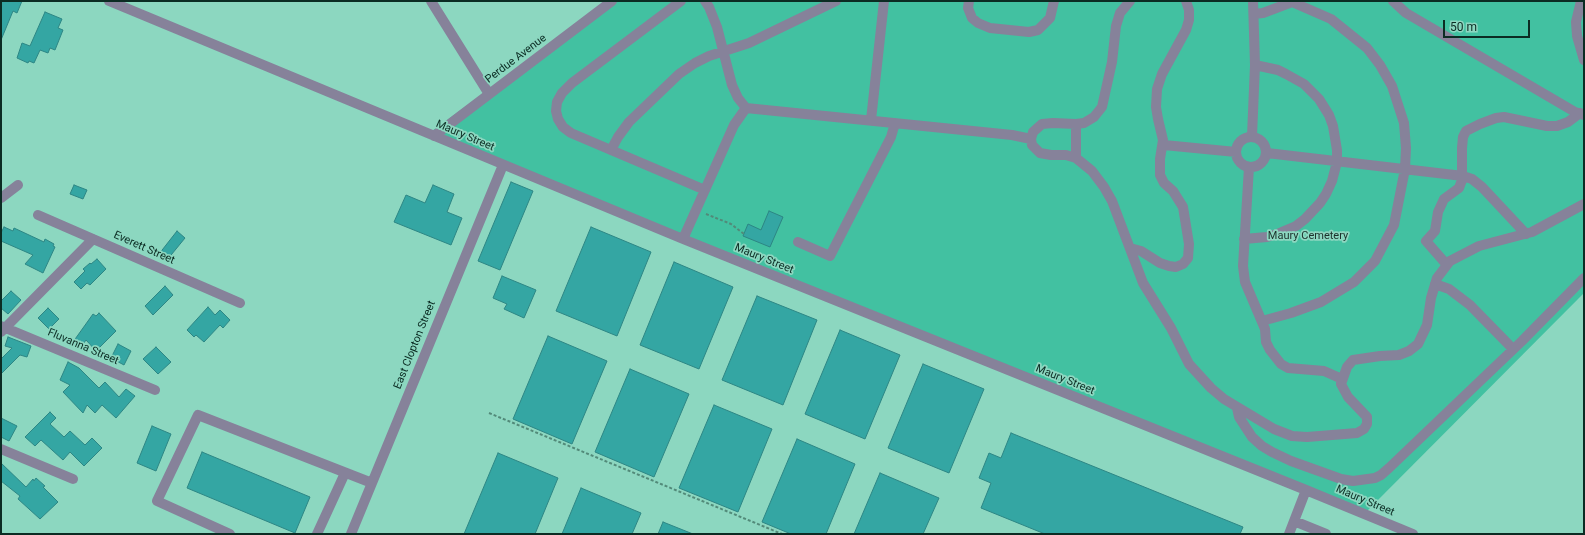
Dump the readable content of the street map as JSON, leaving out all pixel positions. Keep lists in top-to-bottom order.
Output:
{
  "streets": {
    "street": [
      "Perdue Avenue",
      "Maury Street",
      "Everett Street",
      "East Clopton Street",
      "Fluvanna Street"
    ]
  },
  "crossings": [
    ["Perdue Avenue", "Maury Street"],
    ["Maury Street", "East Clopton Street"]
  ],
  "parks": ["Maury Cemetery"],
  "scale_bar": "50 m"
}
